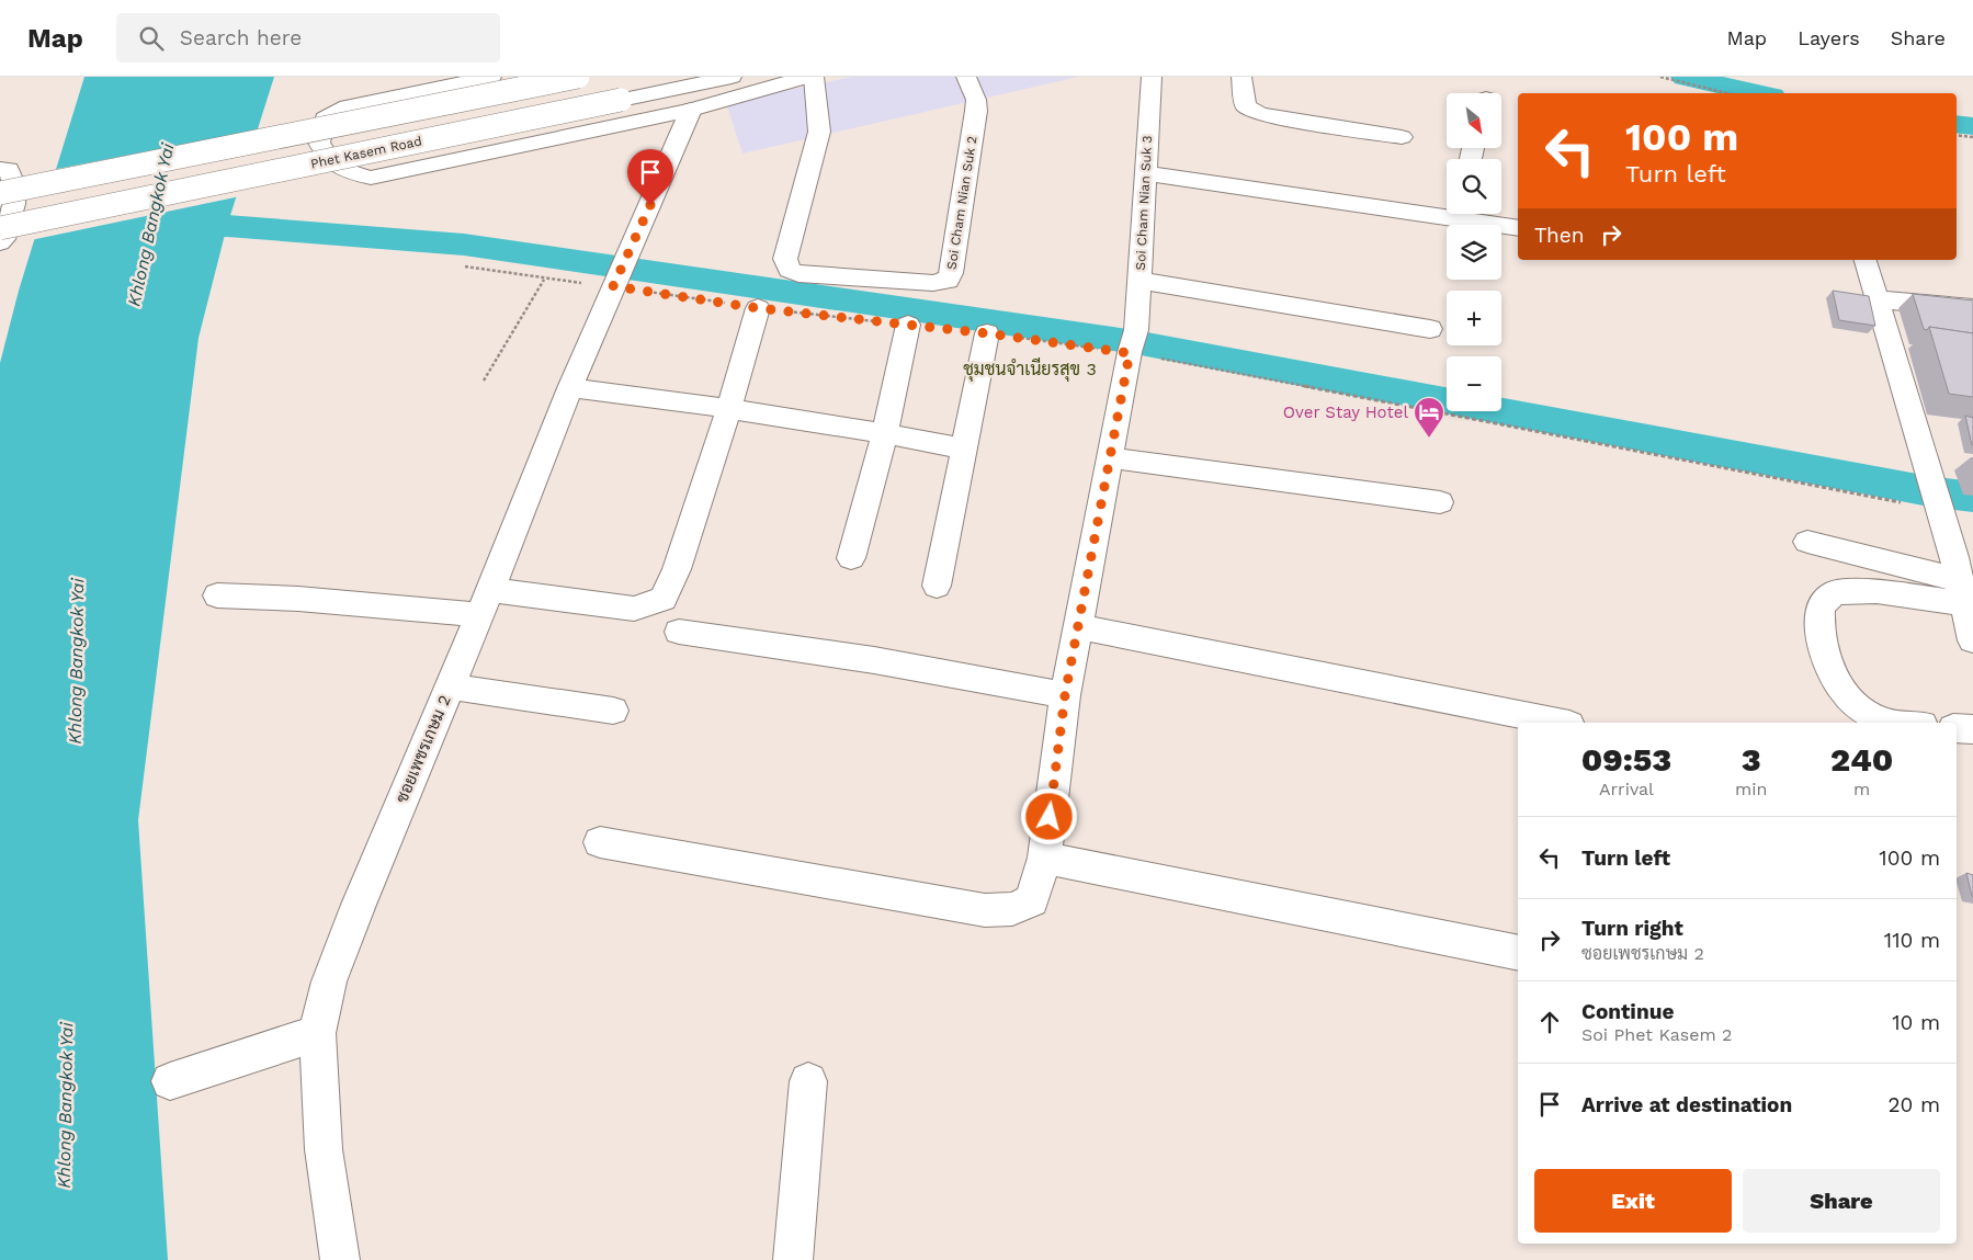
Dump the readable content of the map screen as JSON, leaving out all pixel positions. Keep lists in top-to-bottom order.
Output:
{
  "streets": {
    "street": [
      "Phet Kasem Road",
      "Soi Cham Nian Suk 2",
      "Soi Cham Nian Suk 3",
      "ซอยเพชรเกษม 2"
    ]
  },
  "districts": ["ชุมชนจำเนียรสุข 3"],
  "water": ["Khlong Bangkok Yai"],
  "places": {
    "hotel": ["Over Stay Hotel"]
  },
  "north": "bottom right",
  "page": {
    "header": "Map",
    "search": "Search here",
    "nav": ["Map", "Layers", "Share"],
    "map_buttons": ["+", "−"],
    "turn": ["100 m", "Turn left"],
    "then": "Then",
    "eta": [
      "09:53",
      "Arrival",
      "3",
      "min",
      "240",
      "m"
    ],
    "list": [
      {
        "name": "Turn left",
        "value": "100 m"
      },
      {
        "name": "Turn right",
        "note": "ซอยเพชรเกษม 2",
        "value": "110 m"
      },
      {
        "name": "Continue",
        "note": "Soi Phet Kasem 2",
        "value": "10 m"
      },
      {
        "name": "Arrive at destination",
        "value": "20 m"
      }
    ],
    "buttons": ["Exit", "Share"]
  }
}
